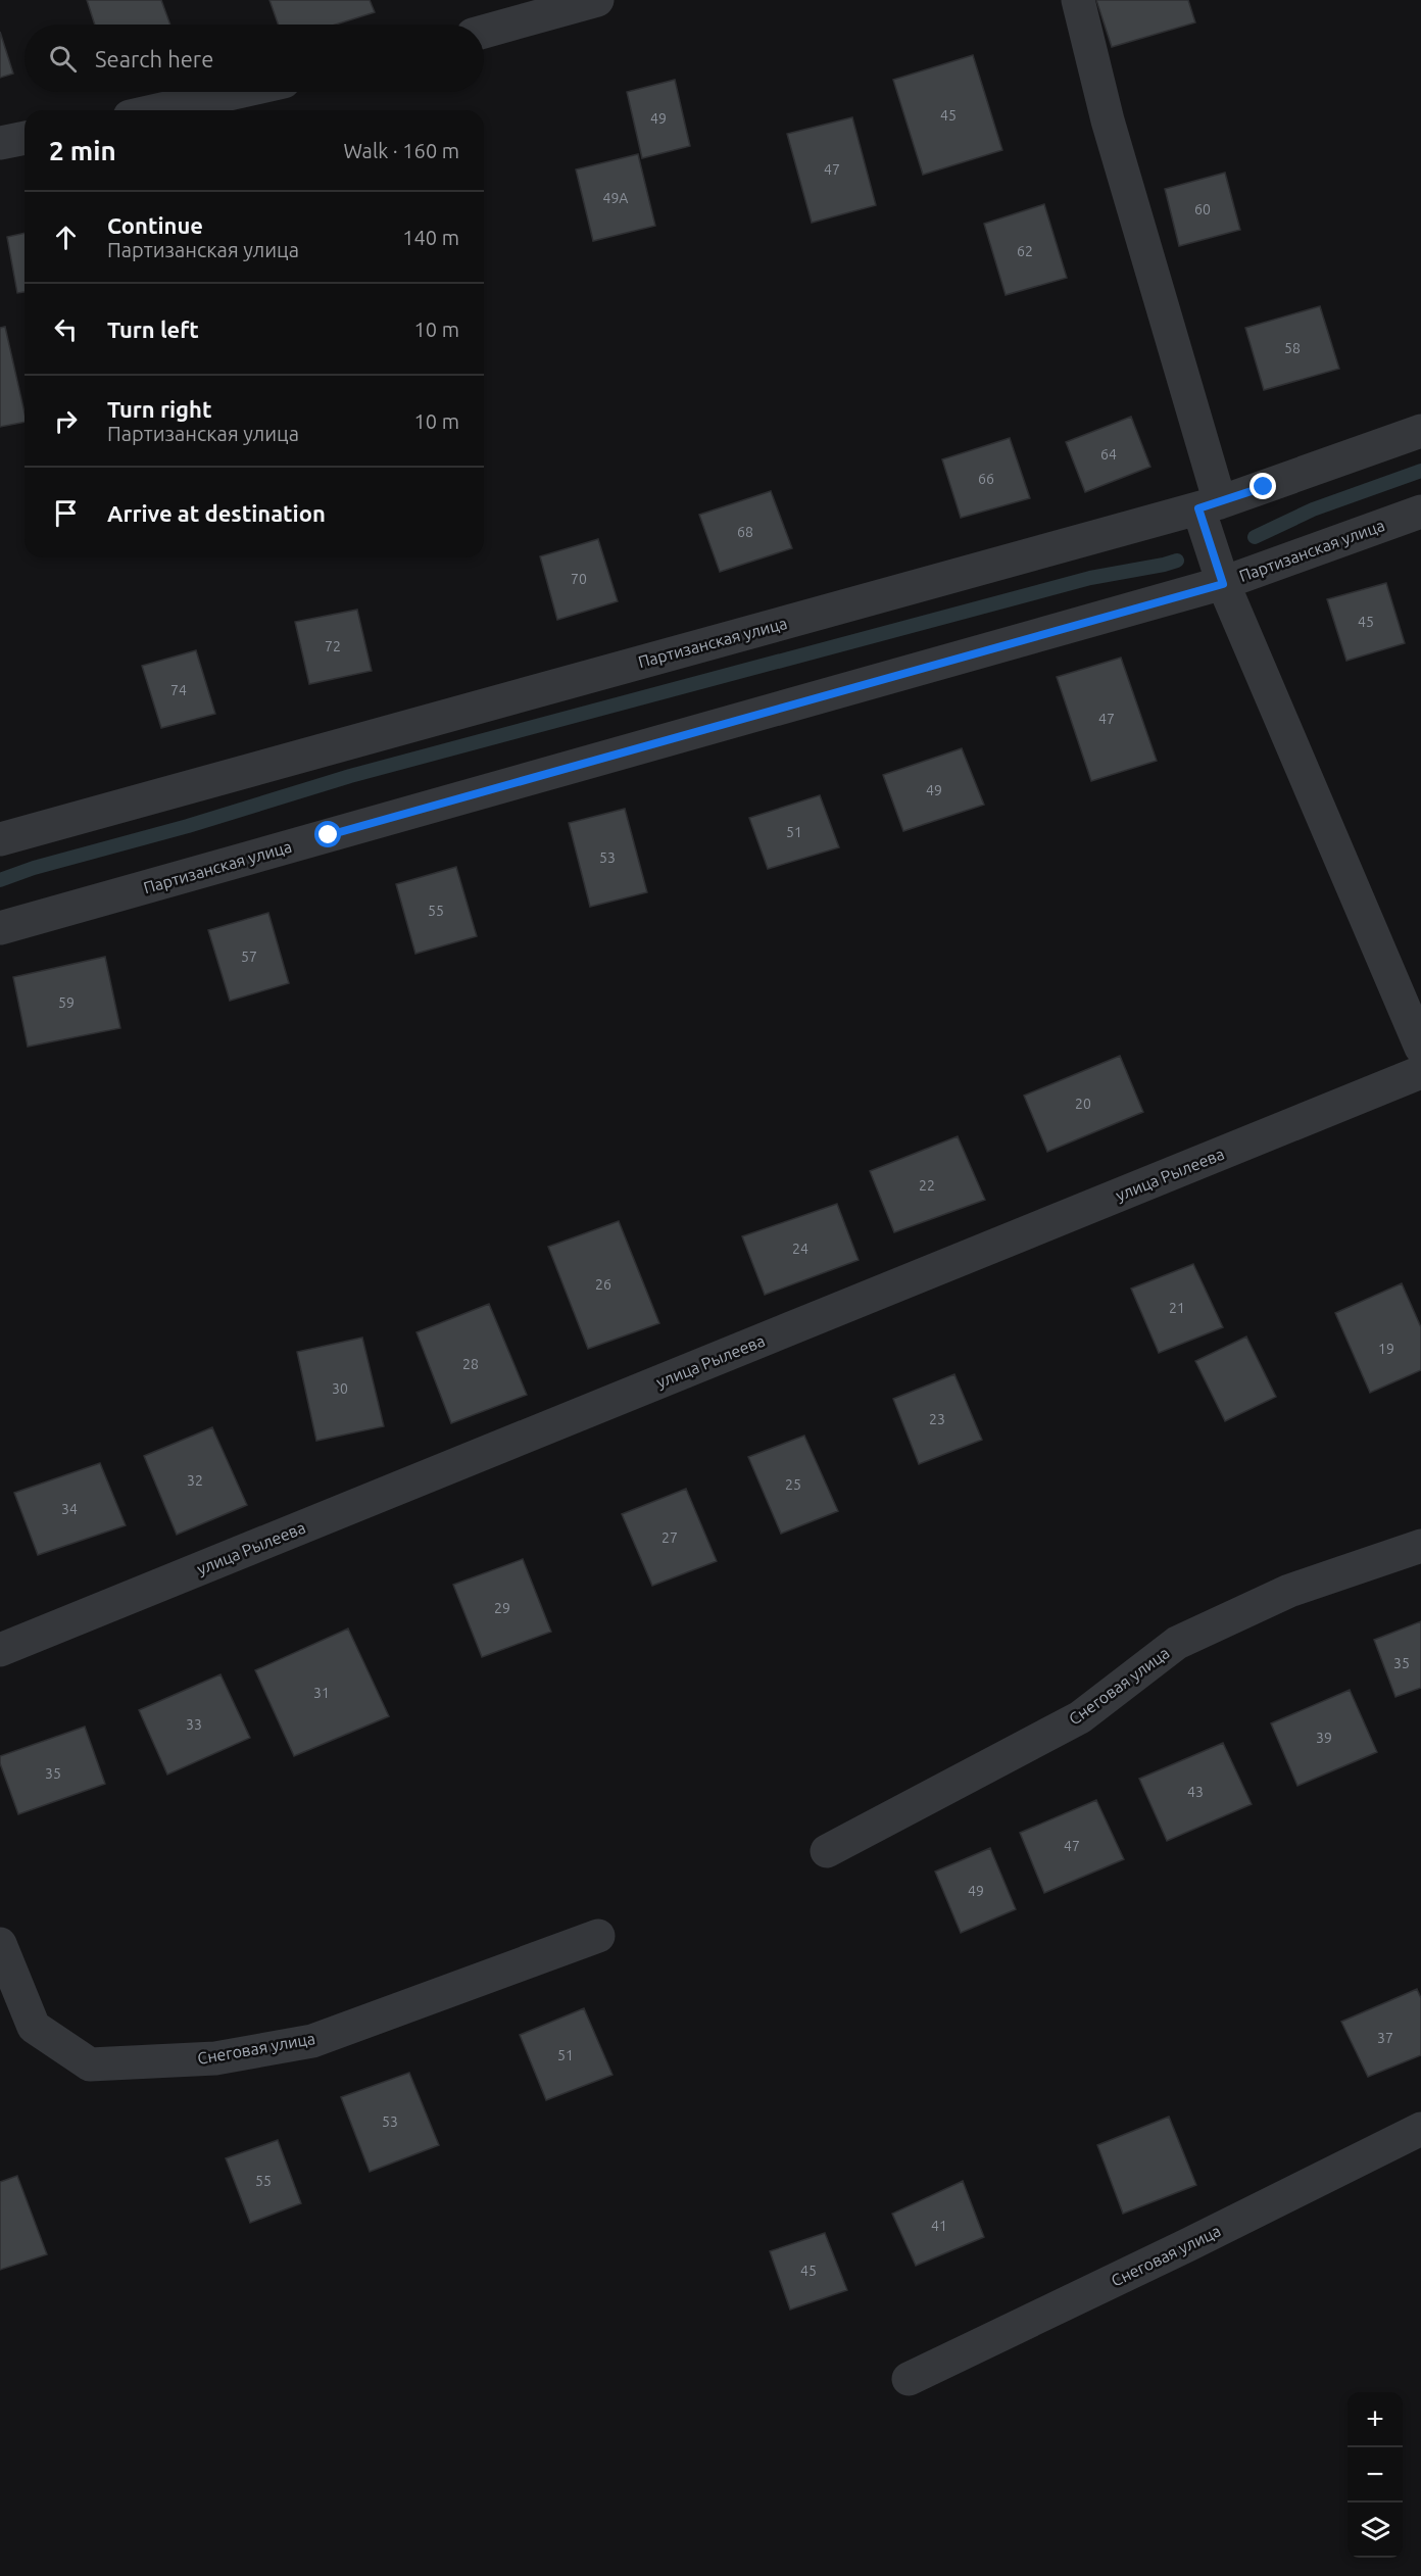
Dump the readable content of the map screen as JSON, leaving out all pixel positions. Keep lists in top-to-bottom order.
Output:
{
  "streets": {
    "street": ["Партизанская улица", "улица Рылеева", "Снеговая улица"]
  },
  "house_numbers": [
    "45",
    "49",
    "47",
    "49А",
    "60",
    "62",
    "58",
    "64",
    "66",
    "68",
    "70",
    "45",
    "72",
    "74",
    "47",
    "49",
    "51",
    "53",
    "55",
    "57",
    "59",
    "20",
    "22",
    "24",
    "26",
    "21",
    "19",
    "28",
    "30",
    "23",
    "32",
    "25",
    "34",
    "27",
    "29",
    "35",
    "31",
    "33",
    "39",
    "35",
    "43",
    "47",
    "49",
    "37",
    "51",
    "53",
    "55",
    "41",
    "45"
  ],
  "page": {
    "search": "Search here",
    "heading": ["2 min", "Walk · 160 m"],
    "list": [
      ["Continue", "Партизанская улица", "140 m"],
      ["Turn left", "10 m"],
      ["Turn right", "Партизанская улица", "10 m"],
      "Arrive at destination"
    ],
    "map_buttons": ["+", "−"]
  }
}
